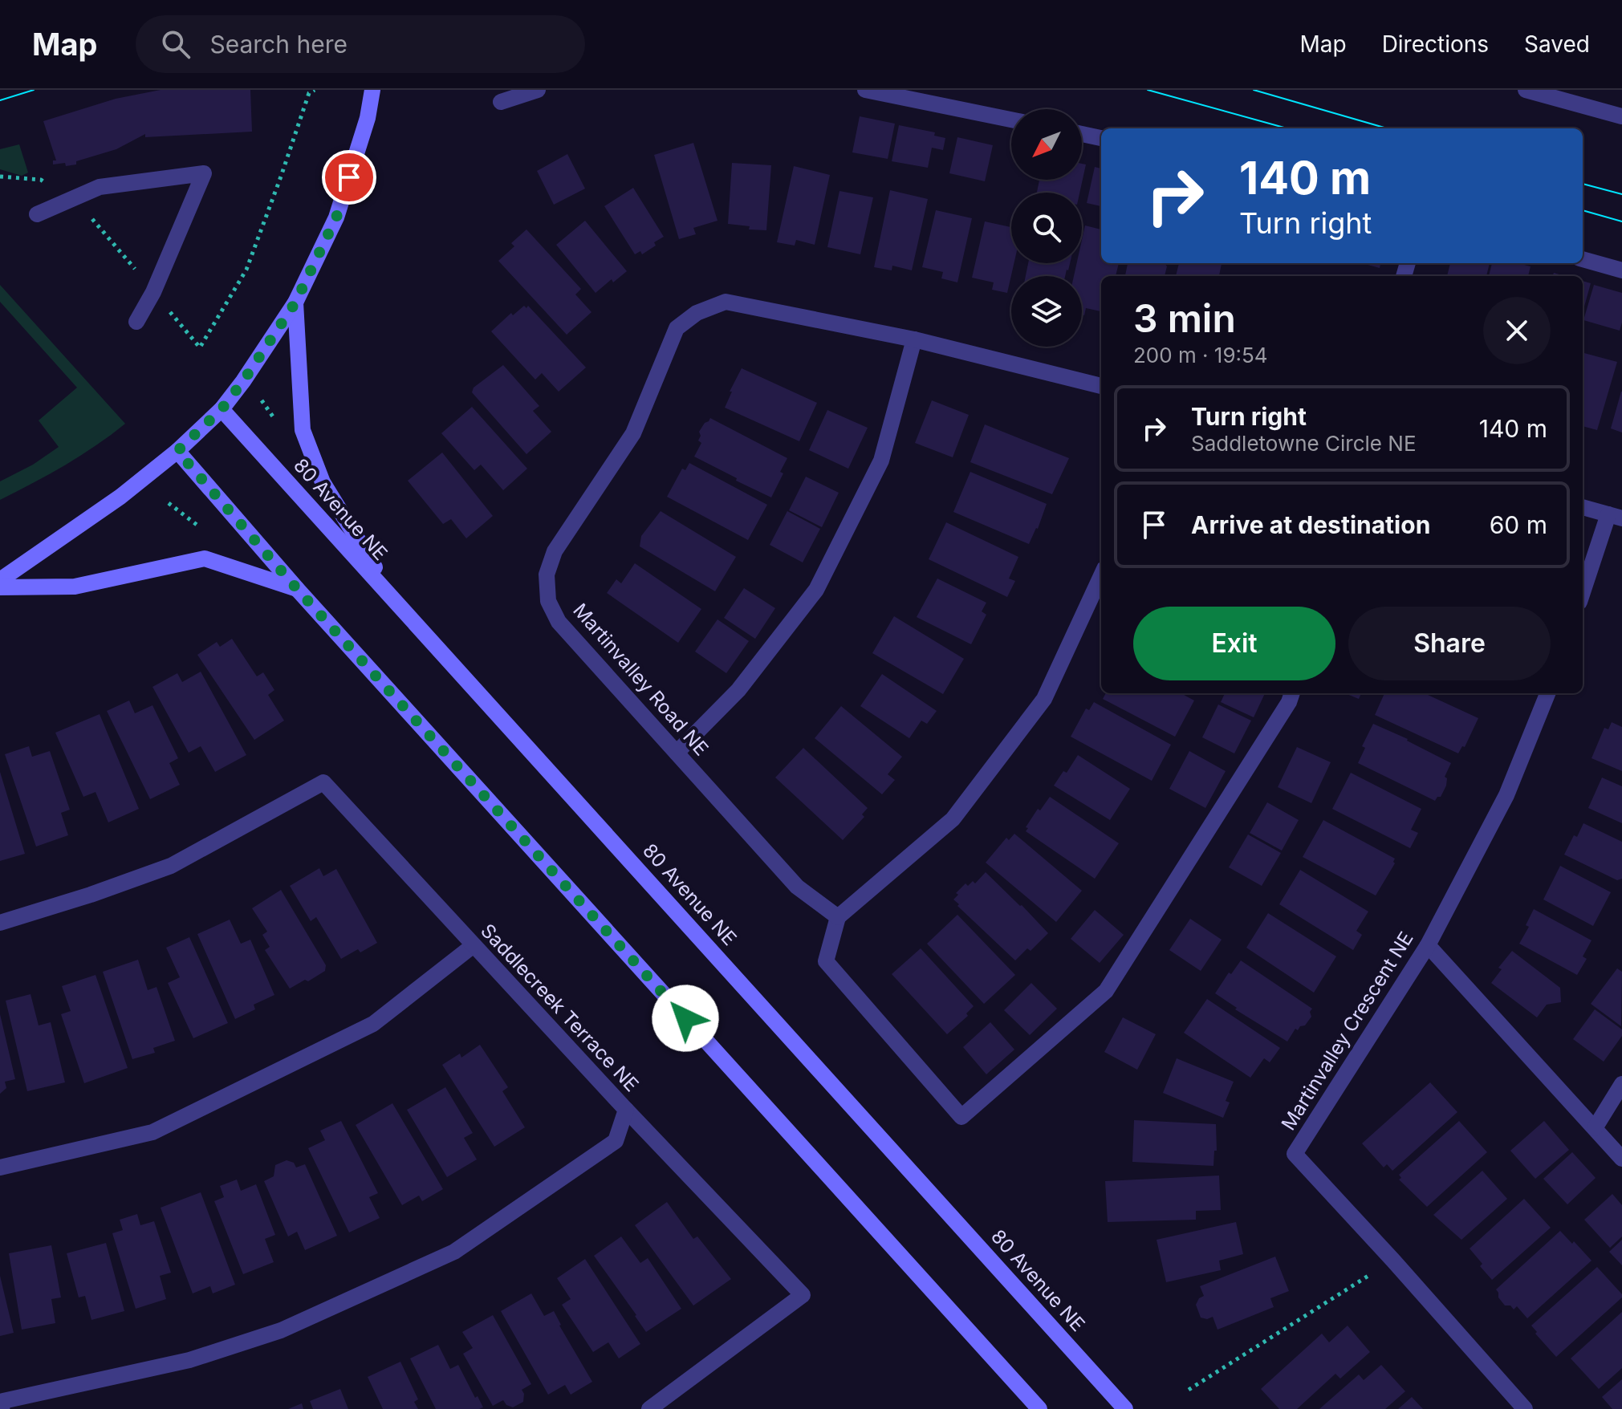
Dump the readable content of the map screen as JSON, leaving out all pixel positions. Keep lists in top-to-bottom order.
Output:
{
  "streets": {
    "main road": ["80 Avenue NE"],
    "street": ["Martinvalley Road NE", "Saddlecreek Terrace NE", "Martinvalley Crescent NE"]
  },
  "north": "bottom left",
  "page": {
    "header": "Map",
    "search": "Search here",
    "nav": ["Map", "Directions", "Saved"],
    "turn": ["140 m", "Turn right"],
    "heading": ["3 min", "200 m · 19:54"],
    "list": [
      {
        "name": "Turn right",
        "note": "Saddletowne Circle NE",
        "value": "140 m"
      },
      {
        "name": "Arrive at destination",
        "value": "60 m"
      }
    ],
    "buttons": ["Exit", "Share"]
  }
}
